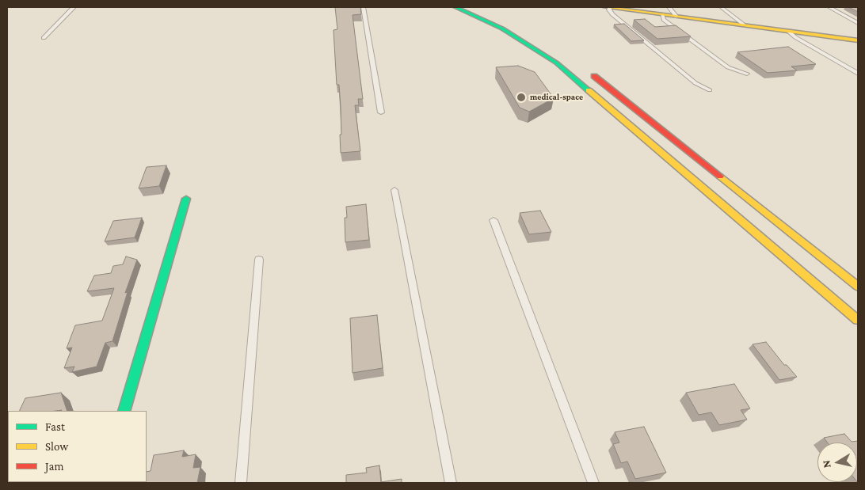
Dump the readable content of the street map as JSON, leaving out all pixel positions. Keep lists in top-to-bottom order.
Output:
{
  "places": ["medical-space"],
  "legend": ["Fast", "Slow", "Jam"],
  "north": "left"
}
